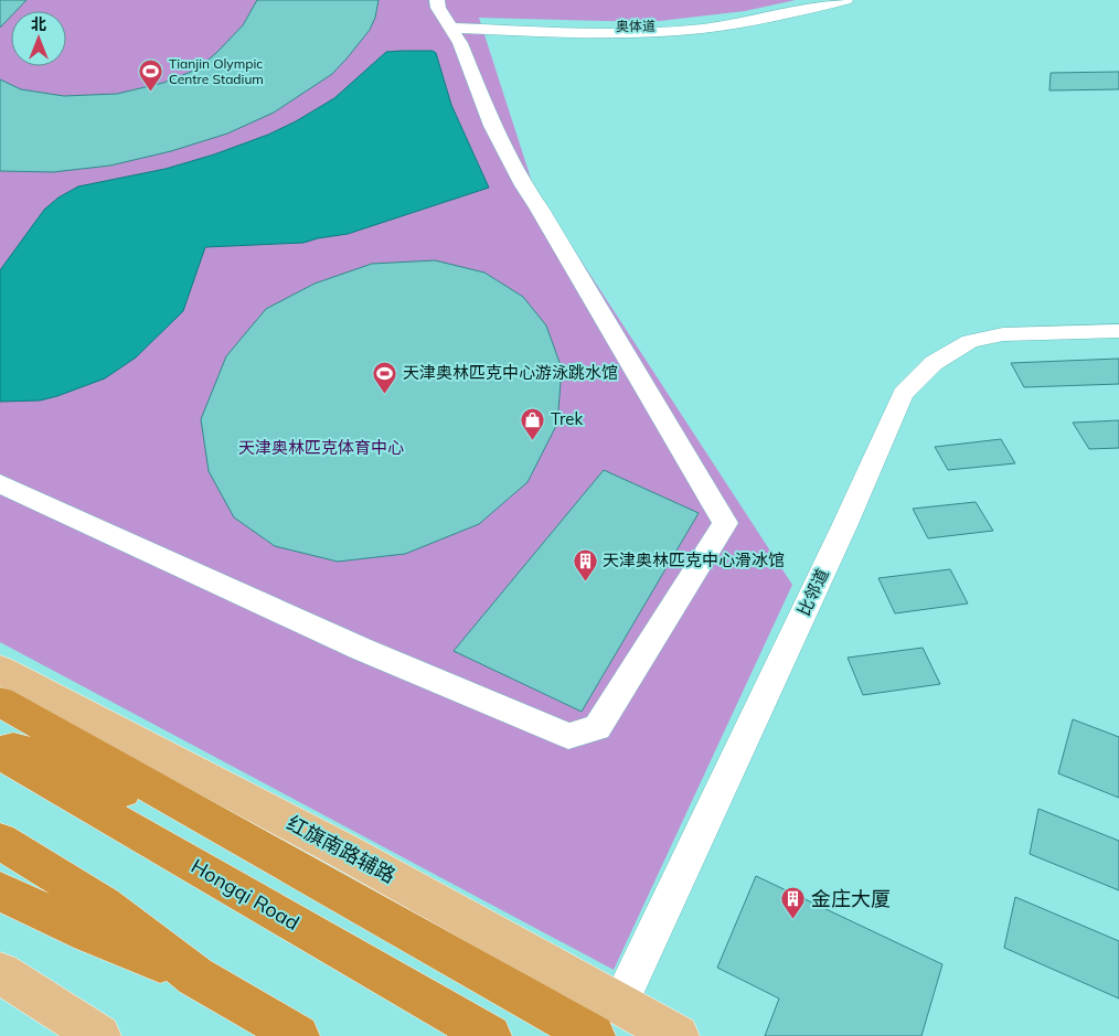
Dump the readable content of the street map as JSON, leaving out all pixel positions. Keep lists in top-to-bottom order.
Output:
{
  "streets": {
    "highway": ["Hongqi Road"],
    "main road": ["红旗南路辅路"],
    "street": ["奥体道", "比邻道"]
  },
  "crossings": [
    ["比邻道", "红旗南路辅路"]
  ],
  "parks": ["天津奥林匹克体育中心"],
  "places": {
    "sports": ["Tianjin Olympic Centre Stadium", "天津奥林匹克中心游泳跳水馆"],
    "shop": ["Trek"],
    "building": ["天津奥林匹克中心滑冰馆", "金庄大厦"]
  },
  "north": "top"
}
